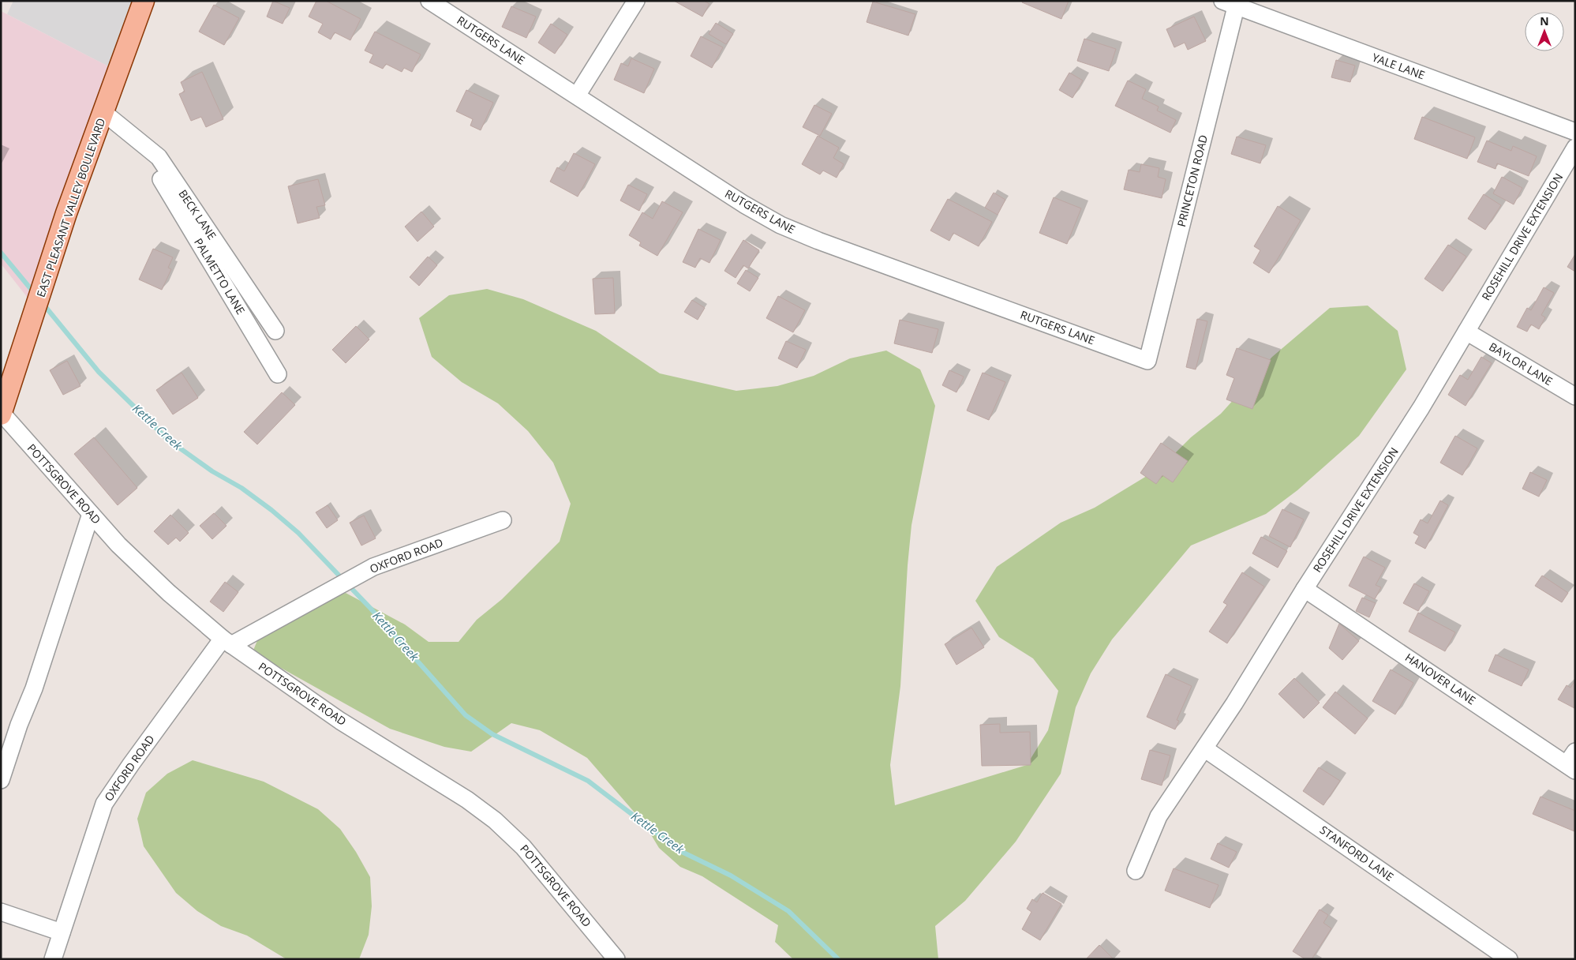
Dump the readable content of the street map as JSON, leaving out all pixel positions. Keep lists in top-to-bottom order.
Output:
{
  "streets": {
    "main road": ["EAST PLEASANT VALLEY BOULEVARD"],
    "street": [
      "RUTGERS LANE",
      "YALE LANE",
      "PRINCETON ROAD",
      "BECK LANE",
      "ROSEHILL DRIVE EXTENSION",
      "PALMETTO LANE",
      "BAYLOR LANE",
      "POTTSGROVE ROAD",
      "OXFORD ROAD",
      "HANOVER LANE",
      "STANFORD LANE"
    ]
  },
  "crossings": [
    ["RUTGERS LANE", "PRINCETON ROAD"],
    ["YALE LANE", "PRINCETON ROAD"],
    ["EAST PLEASANT VALLEY BOULEVARD", "BECK LANE"],
    ["EAST PLEASANT VALLEY BOULEVARD", "POTTSGROVE ROAD"],
    ["BECK LANE", "PALMETTO LANE"],
    ["ROSEHILL DRIVE EXTENSION", "BAYLOR LANE"],
    ["ROSEHILL DRIVE EXTENSION", "HANOVER LANE"],
    ["ROSEHILL DRIVE EXTENSION", "STANFORD LANE"],
    ["POTTSGROVE ROAD", "OXFORD ROAD"]
  ],
  "water": ["Kettle Creek"],
  "north": "top"
}
